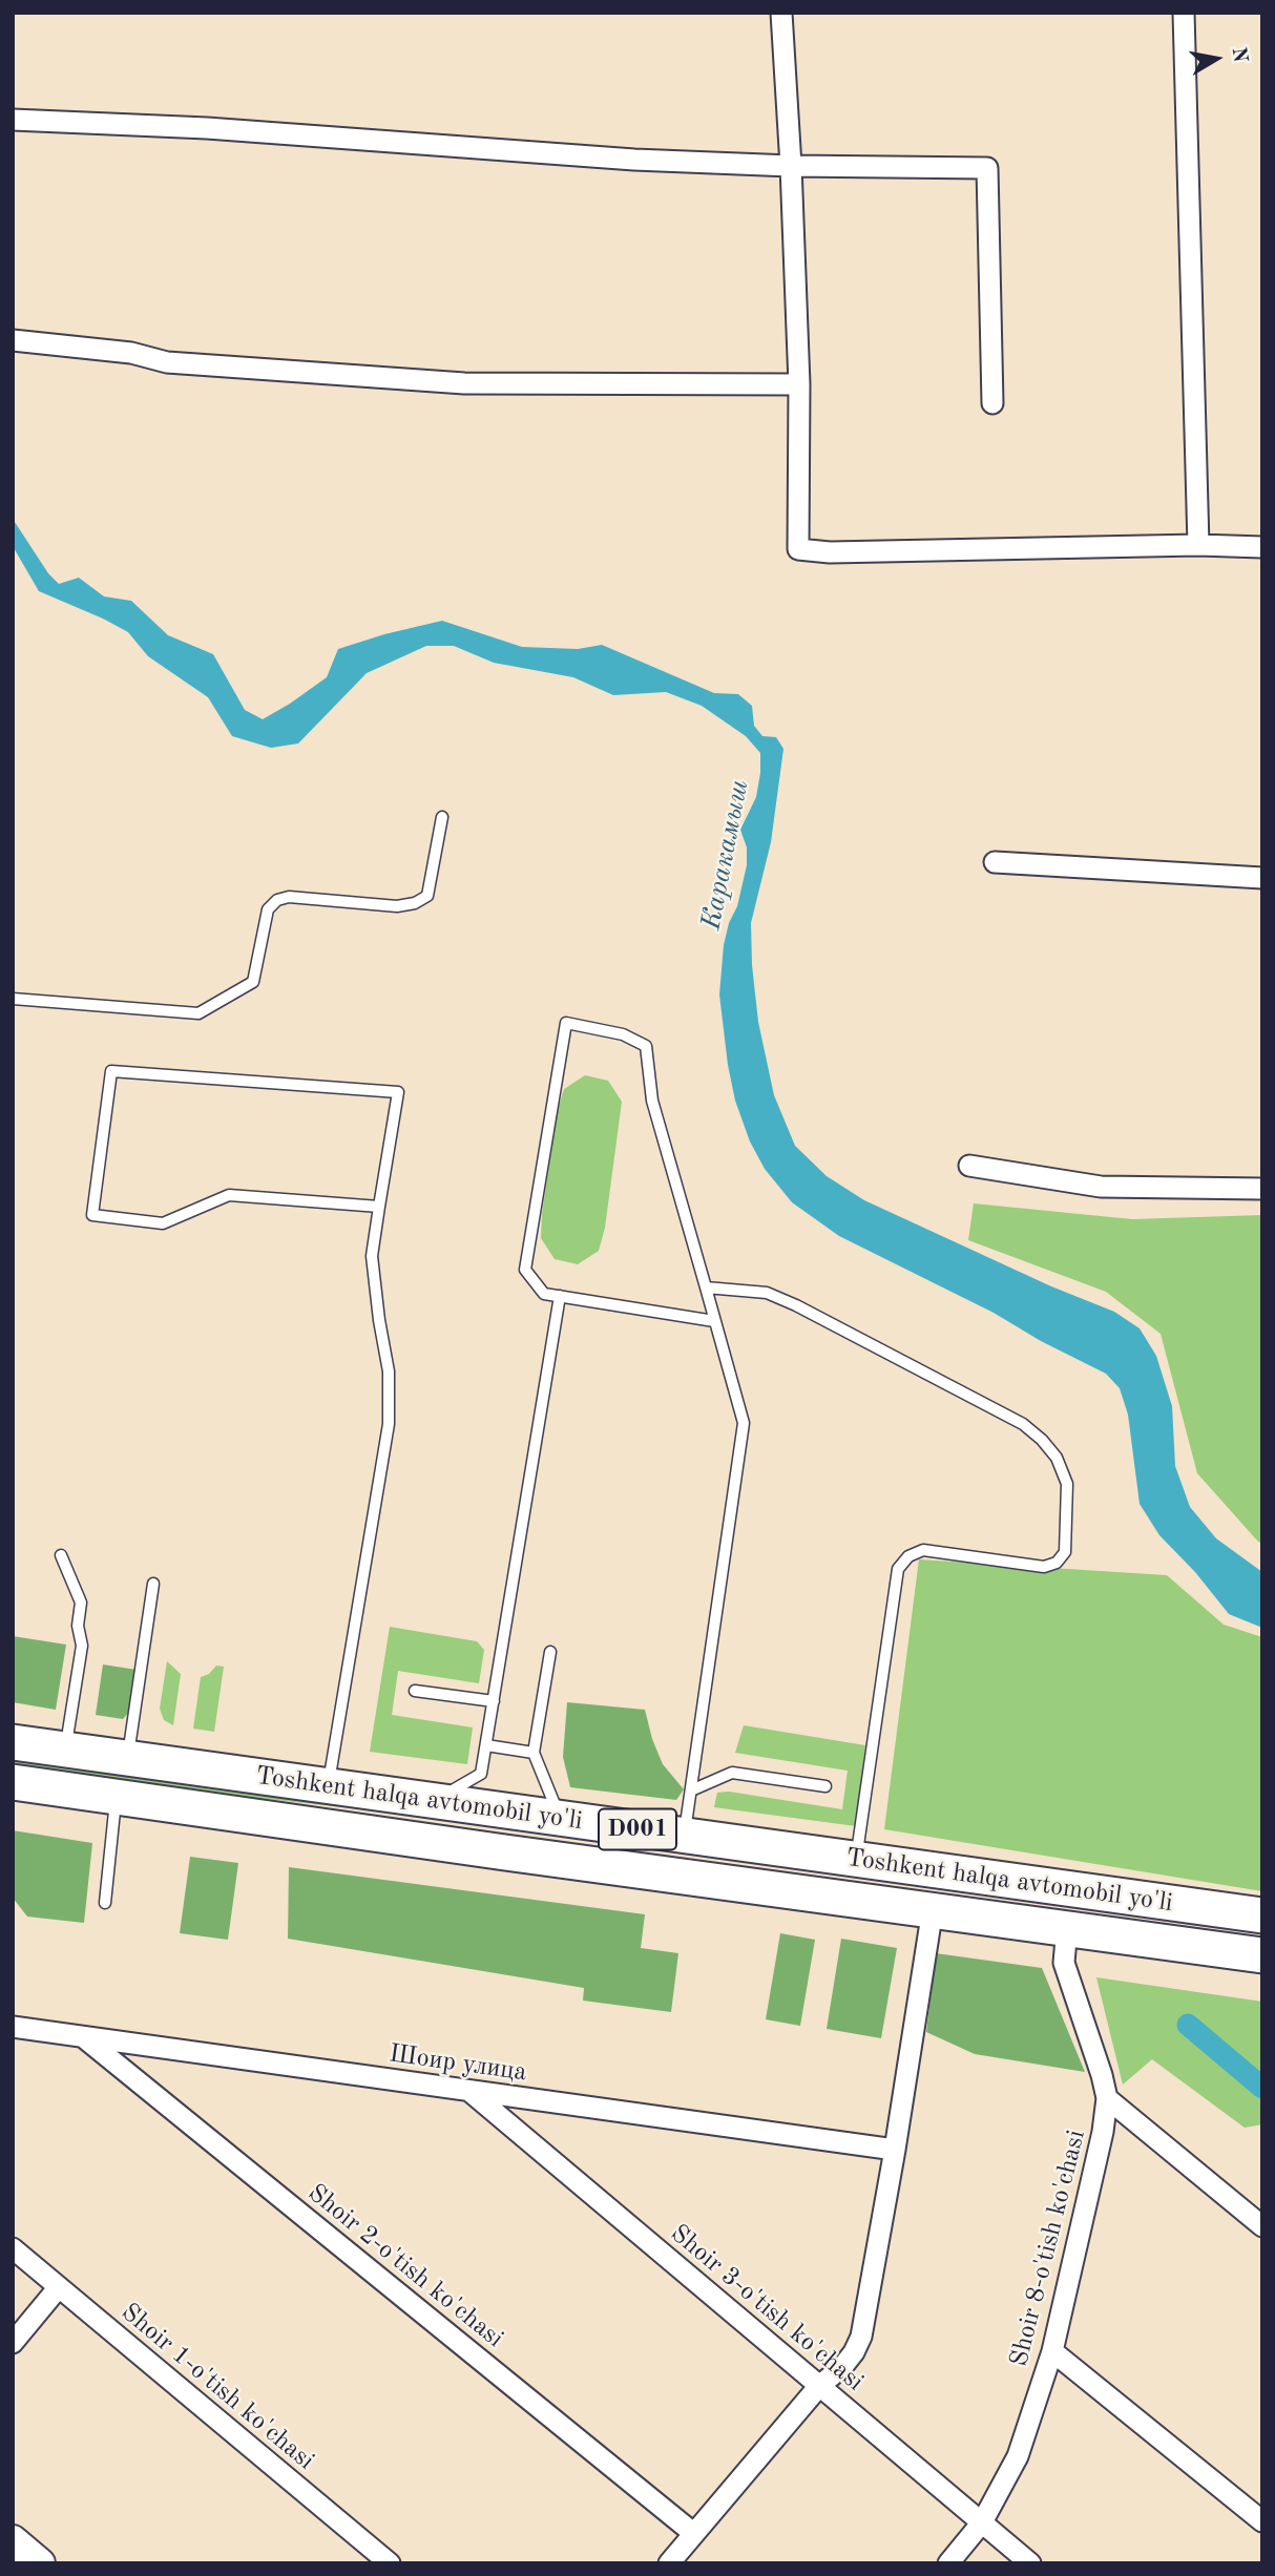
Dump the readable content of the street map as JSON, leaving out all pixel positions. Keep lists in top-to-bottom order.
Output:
{
  "streets": {
    "highway": ["Toshkent halqa avtomobil yo'li", "D001"],
    "street": [
      "Шоир улица",
      "Shoir 8-o'tish ko'chasi",
      "Shoir 2-o'tish ko'chasi",
      "Shoir 3-o'tish ko'chasi",
      "Shoir 1-o'tish ko'chasi"
    ]
  },
  "crossings": [
    ["Toshkent halqa avtomobil yo'li", "Shoir 8-o'tish ko'chasi"],
    ["Шоир улица", "Shoir 2-o'tish ko'chasi"],
    ["Шоир улица", "Shoir 3-o'tish ko'chasi"],
    ["Shoir 8-o'tish ko'chasi", "Shoir 3-o'tish ko'chasi"]
  ],
  "water": ["Каракамыш"],
  "north": "right"
}
